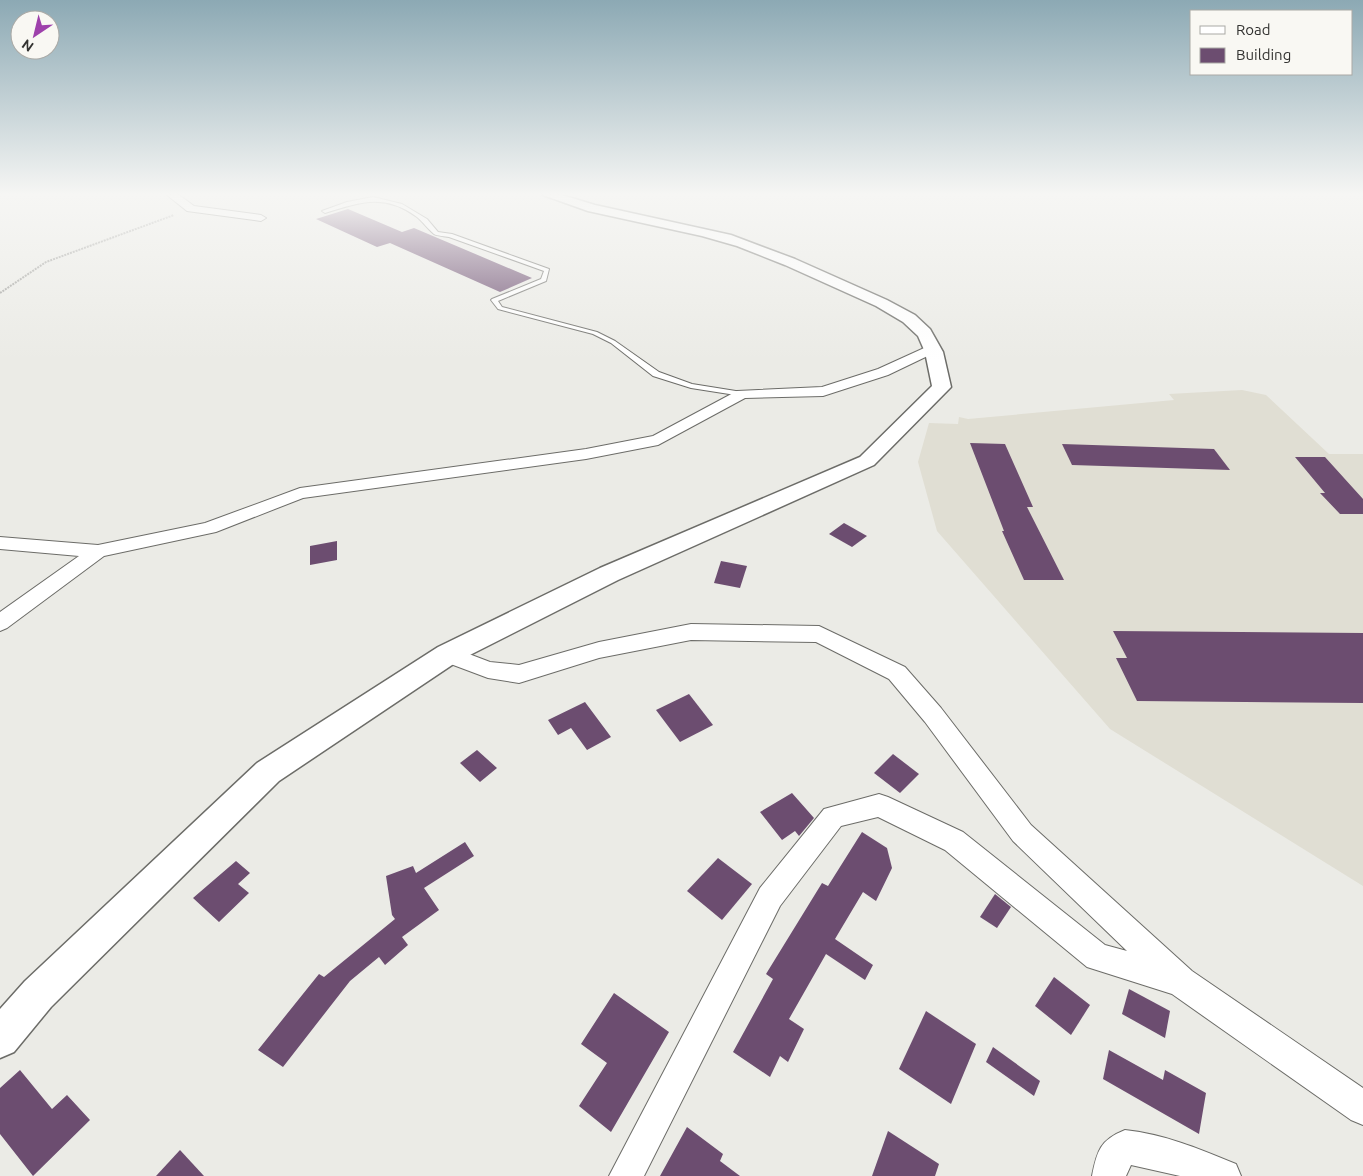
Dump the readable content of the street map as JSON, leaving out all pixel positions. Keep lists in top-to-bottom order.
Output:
{
  "legend": ["Road", "Building"],
  "north": "bottom left"
}
